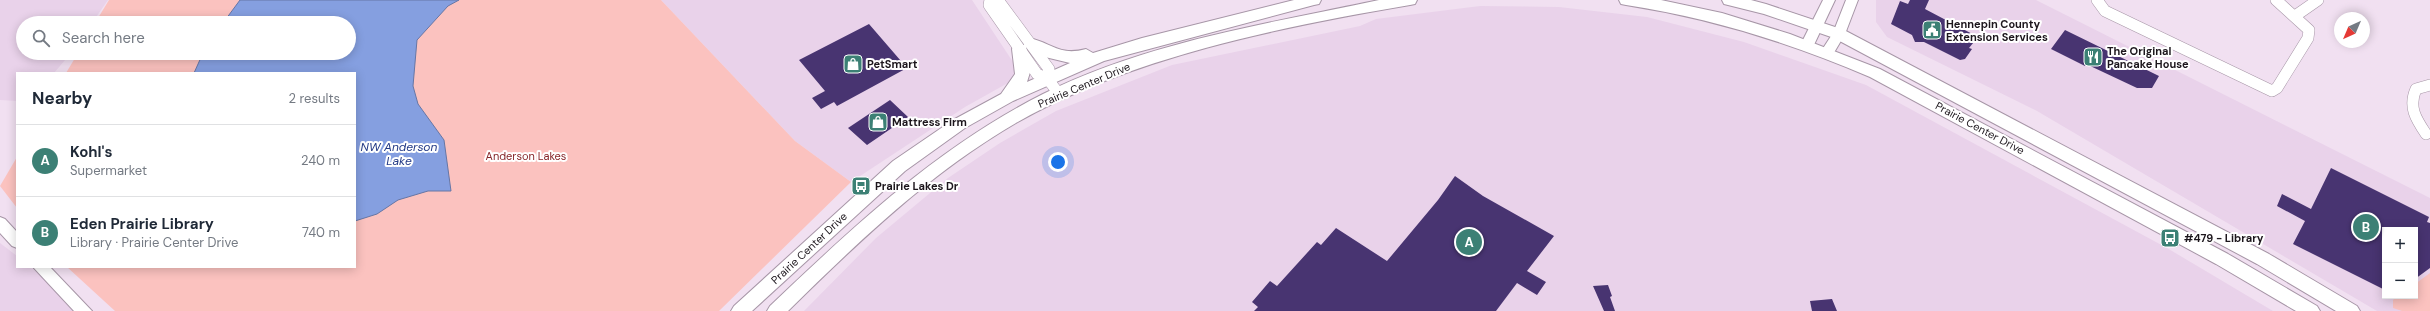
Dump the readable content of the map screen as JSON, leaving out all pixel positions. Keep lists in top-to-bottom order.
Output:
{
  "streets": {
    "main road": ["Prairie Center Drive"]
  },
  "water": ["NW Anderson Lake"],
  "parks": ["Anderson Lakes"],
  "places": {
    "public building": ["Hennepin County Extension Services"],
    "restaurant": ["The Original Pancake House"],
    "shop": ["PetSmart", "Mattress Firm"],
    "bus stop": ["Prairie Lakes Dr", "#479 - Library"]
  },
  "north": "bottom left",
  "page": {
    "search": "Search here",
    "heading": ["Nearby", "2 results"],
    "list": [
      {
        "mark": "A",
        "name": "Kohl's",
        "note": "Supermarket",
        "value": "240 m"
      },
      {
        "mark": "B",
        "name": "Eden Prairie Library",
        "note": "Library · Prairie Center Drive",
        "value": "740 m"
      }
    ],
    "pins": ["B", "A"],
    "map_buttons": ["+", "−"]
  }
}
